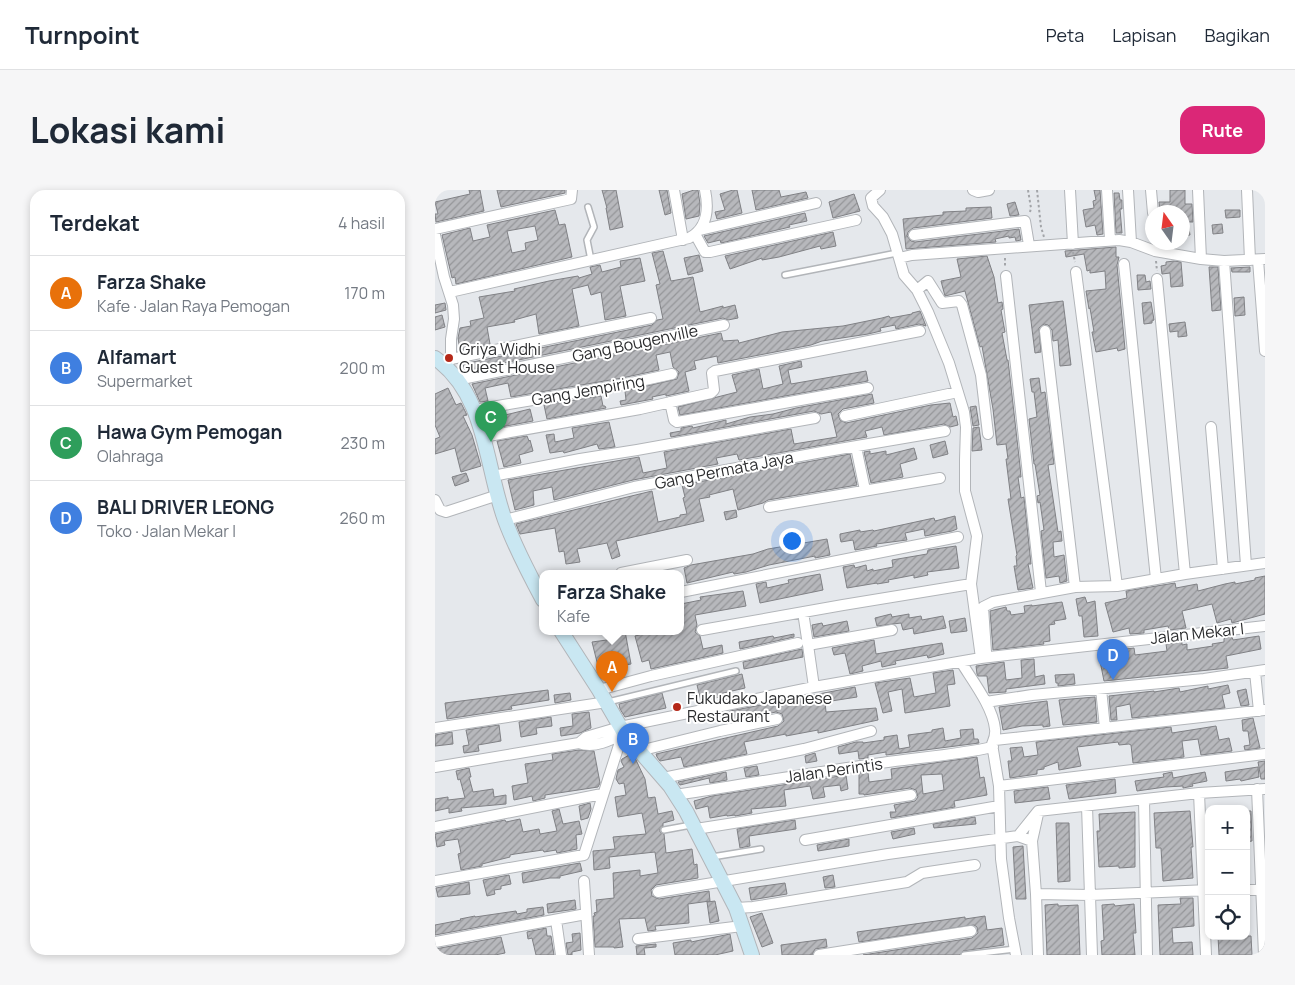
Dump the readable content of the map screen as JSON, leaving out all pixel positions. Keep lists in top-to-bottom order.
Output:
{
  "streets": {
    "street": [
      "Gang Bougenville",
      "Gang Jempiring",
      "Gang Permata Jaya",
      "Jalan Mekar I",
      "Jalan Perintis"
    ]
  },
  "places": ["Griya Widhi Guest House", "Fukudako Japanese Restaurant"],
  "north": "top",
  "page": {
    "header": "Turnpoint",
    "nav": ["Peta", "Lapisan", "Bagikan"],
    "title": "Lokasi kami",
    "buttons": "Rute",
    "heading": ["Terdekat", "4 hasil"],
    "list": [
      {
        "mark": "A",
        "name": "Farza Shake",
        "note": "Kafe · Jalan Raya Pemogan",
        "value": "170 m"
      },
      {
        "mark": "B",
        "name": "Alfamart",
        "note": "Supermarket",
        "value": "200 m"
      },
      {
        "mark": "C",
        "name": "Hawa Gym Pemogan",
        "note": "Olahraga",
        "value": "230 m"
      },
      {
        "mark": "D",
        "name": "BALI DRIVER LEONG",
        "note": "Toko · Jalan Mekar I",
        "value": "260 m"
      }
    ],
    "pins": [
      "C",
      "D",
      "A",
      "B"
    ],
    "popup": ["Farza Shake", "Kafe"],
    "map_buttons": ["+", "−"]
  }
}
